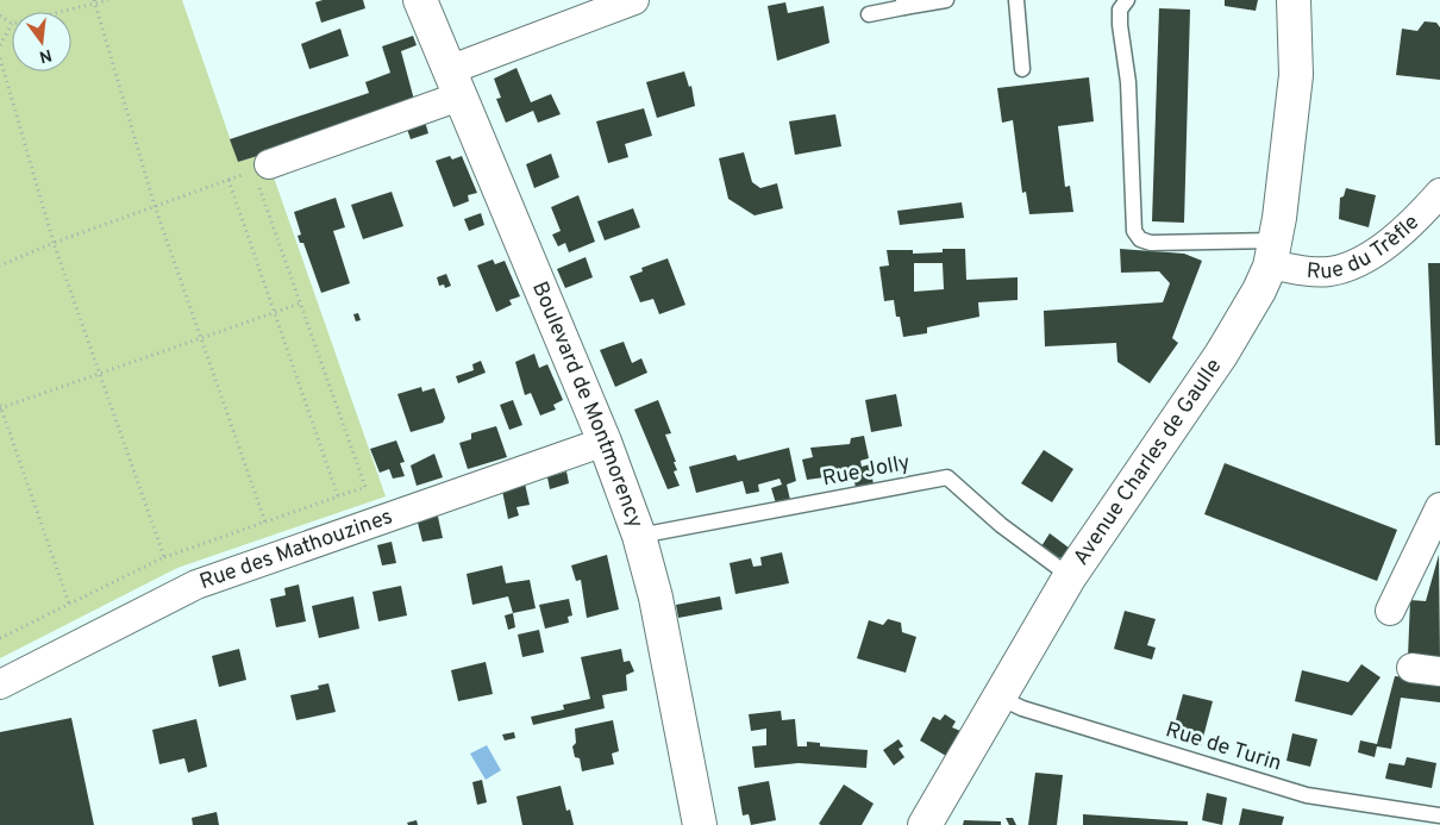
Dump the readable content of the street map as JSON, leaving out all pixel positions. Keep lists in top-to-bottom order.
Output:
{
  "streets": {
    "main road": ["Boulevard de Montmorency", "Avenue Charles de Gaulle"],
    "street": ["Rue du Trèfle", "Rue des Mathouzines"],
    "lane": ["Rue Jolly", "Rue de Turin"]
  },
  "crossings": [
    ["Rue du Trèfle", "Avenue Charles de Gaulle"],
    ["Boulevard de Montmorency", "Rue Jolly"],
    ["Boulevard de Montmorency", "Rue des Mathouzines"],
    ["Avenue Charles de Gaulle", "Rue Jolly"],
    ["Avenue Charles de Gaulle", "Rue de Turin"]
  ],
  "north": "bottom"
}
